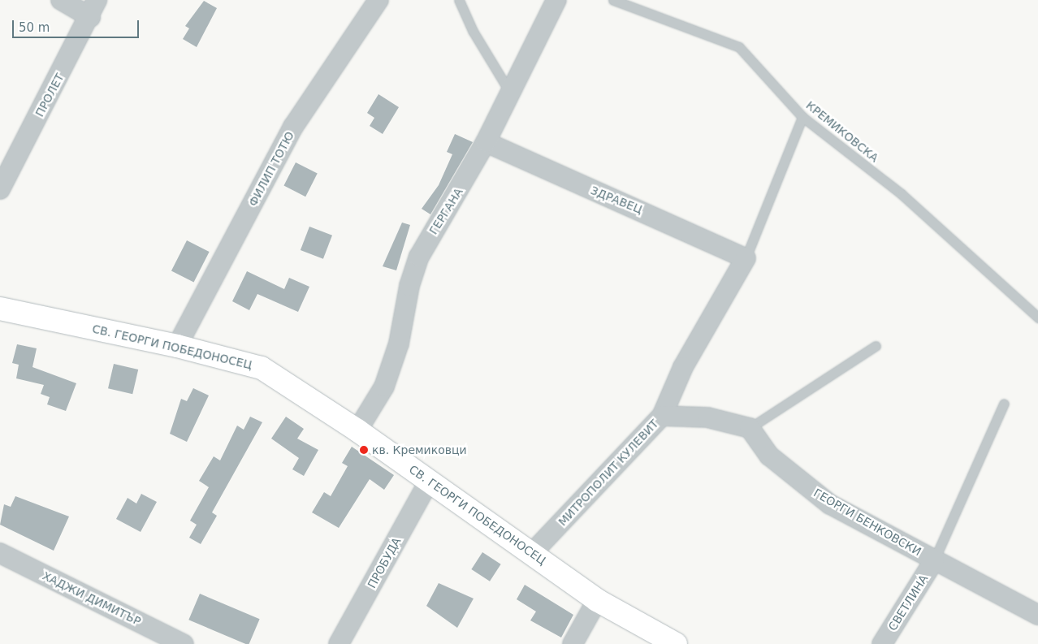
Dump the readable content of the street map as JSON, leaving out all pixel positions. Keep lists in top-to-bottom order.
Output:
{
  "streets": {
    "street": [
      "ПРОЛЕТ",
      "ФИЛИП ТОТЮ",
      "ЗДРАВЕЦ",
      "ГЕРГАНА",
      "СВ. ГЕОРГИ ПОБЕДОНОСЕЦ",
      "МИТРОПОЛИТ КУЛЕВИТ",
      "ГЕОРГИ БЕНКОВСКИ",
      "ПРОБУДА",
      "ХАДЖИ ДИМИТЪР",
      "СВЕТЛИНА"
    ],
    "lane": ["КРЕМИКОВСКА"]
  },
  "crossings": [
    ["ФИЛИП ТОТЮ", "СВ. ГЕОРГИ ПОБЕДОНОСЕЦ"],
    ["ЗДРАВЕЦ", "ГЕРГАНА"],
    ["ЗДРАВЕЦ", "МИТРОПОЛИТ КУЛЕВИТ"],
    ["ГЕРГАНА", "СВ. ГЕОРГИ ПОБЕДОНОСЕЦ"],
    ["СВ. ГЕОРГИ ПОБЕДОНОСЕЦ", "МИТРОПОЛИТ КУЛЕВИТ"],
    ["СВ. ГЕОРГИ ПОБЕДОНОСЕЦ", "ПРОБУДА"],
    ["ГЕОРГИ БЕНКОВСКИ", "СВЕТЛИНА"]
  ],
  "places": ["кв. Кремиковци"],
  "scale_bar": "50 m"
}
